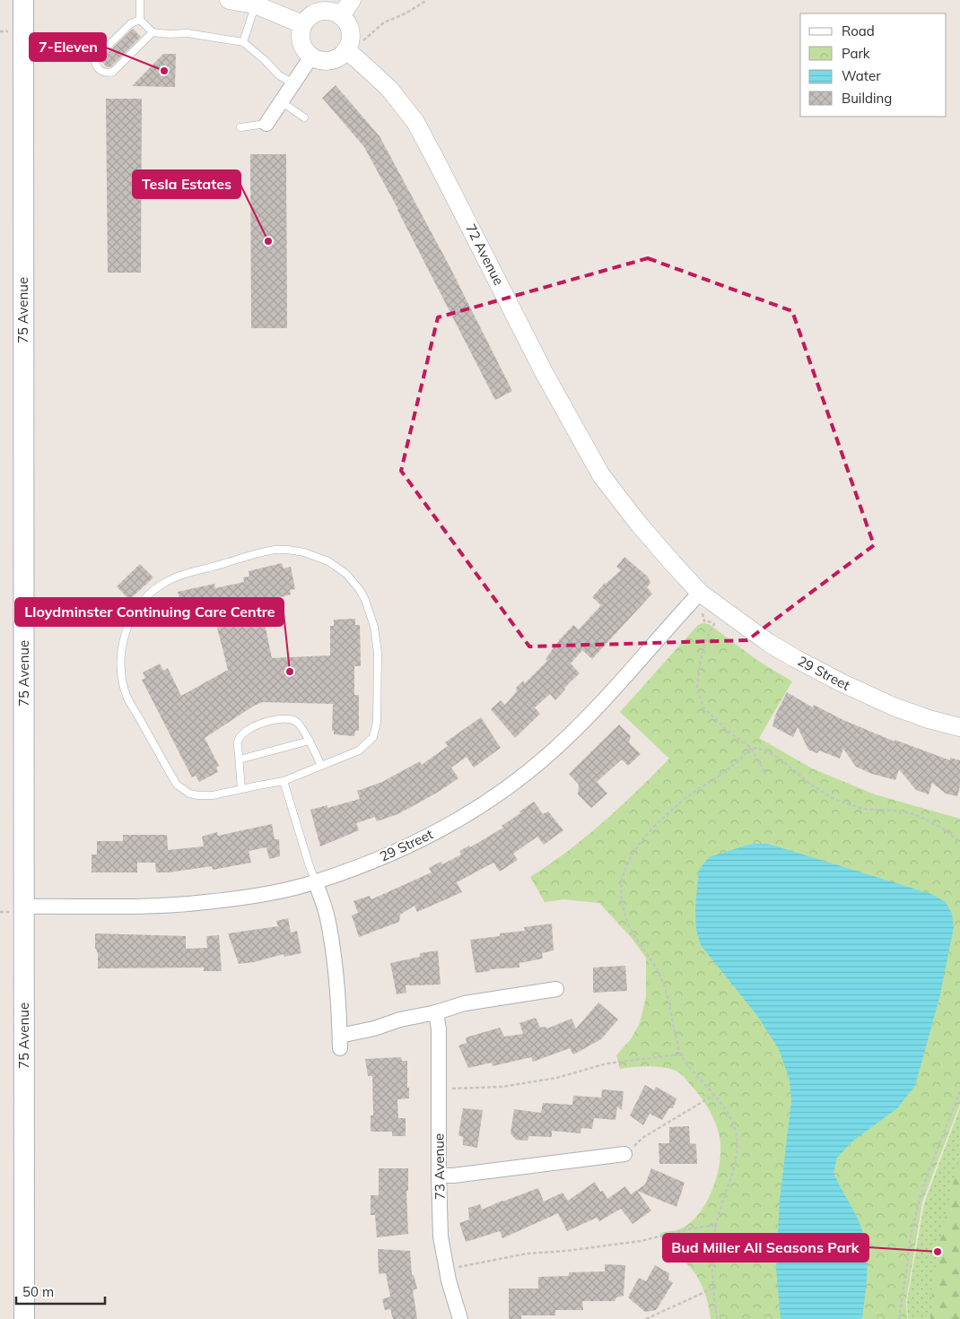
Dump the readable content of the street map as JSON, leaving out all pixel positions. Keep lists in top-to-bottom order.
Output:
{
  "streets": {
    "main road": ["75 Avenue"],
    "street": ["72 Avenue", "29 Street", "73 Avenue"]
  },
  "crossings": [
    ["72 Avenue", "29 Street"],
    ["75 Avenue", "29 Street"]
  ],
  "places": [
    "7-Eleven",
    "Tesla Estates",
    "Lloydminster Continuing Care Centre",
    "Bud Miller All Seasons Park"
  ],
  "legend": [
    "Road",
    "Park",
    "Water",
    "Building"
  ],
  "scale_bar": "50 m"
}
